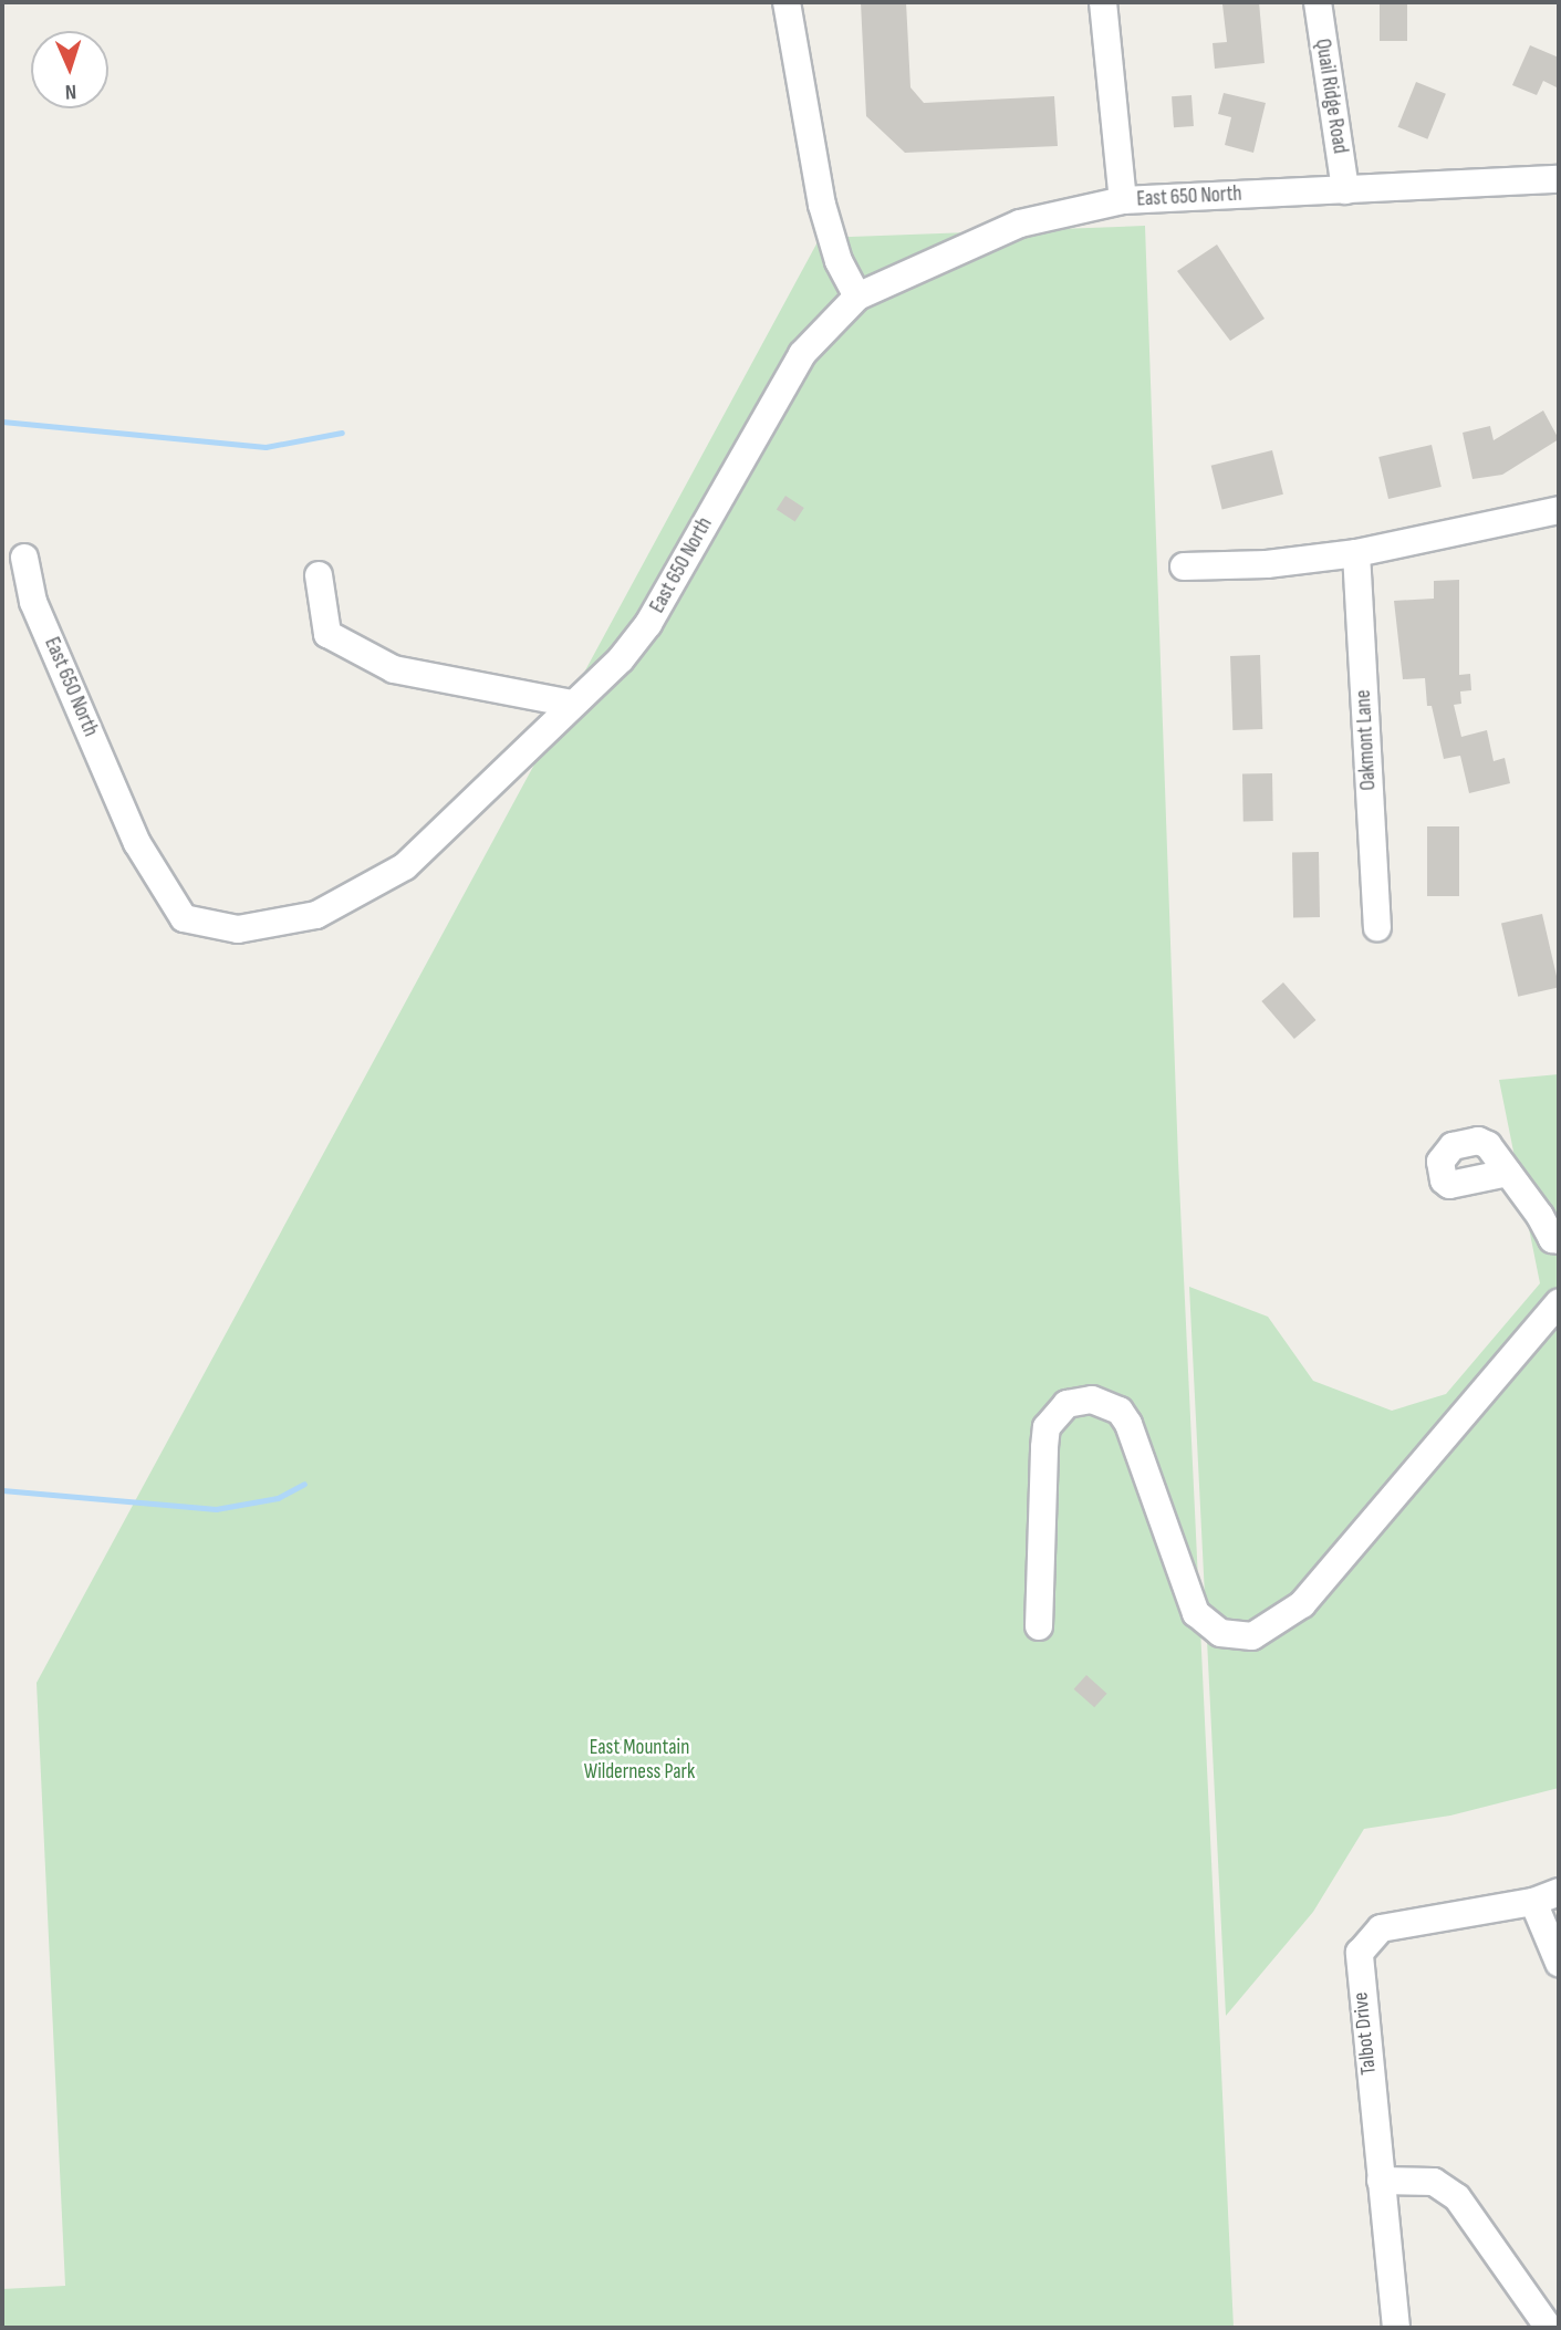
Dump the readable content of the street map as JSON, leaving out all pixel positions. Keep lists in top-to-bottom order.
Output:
{
  "streets": {
    "street": [
      "Quail Ridge Road",
      "East 650 North",
      "Oakmont Lane",
      "Talbot Drive"
    ]
  },
  "crossings": [
    ["Quail Ridge Road", "East 650 North"]
  ],
  "parks": ["East Mountain Wilderness Park"],
  "north": "bottom"
}
